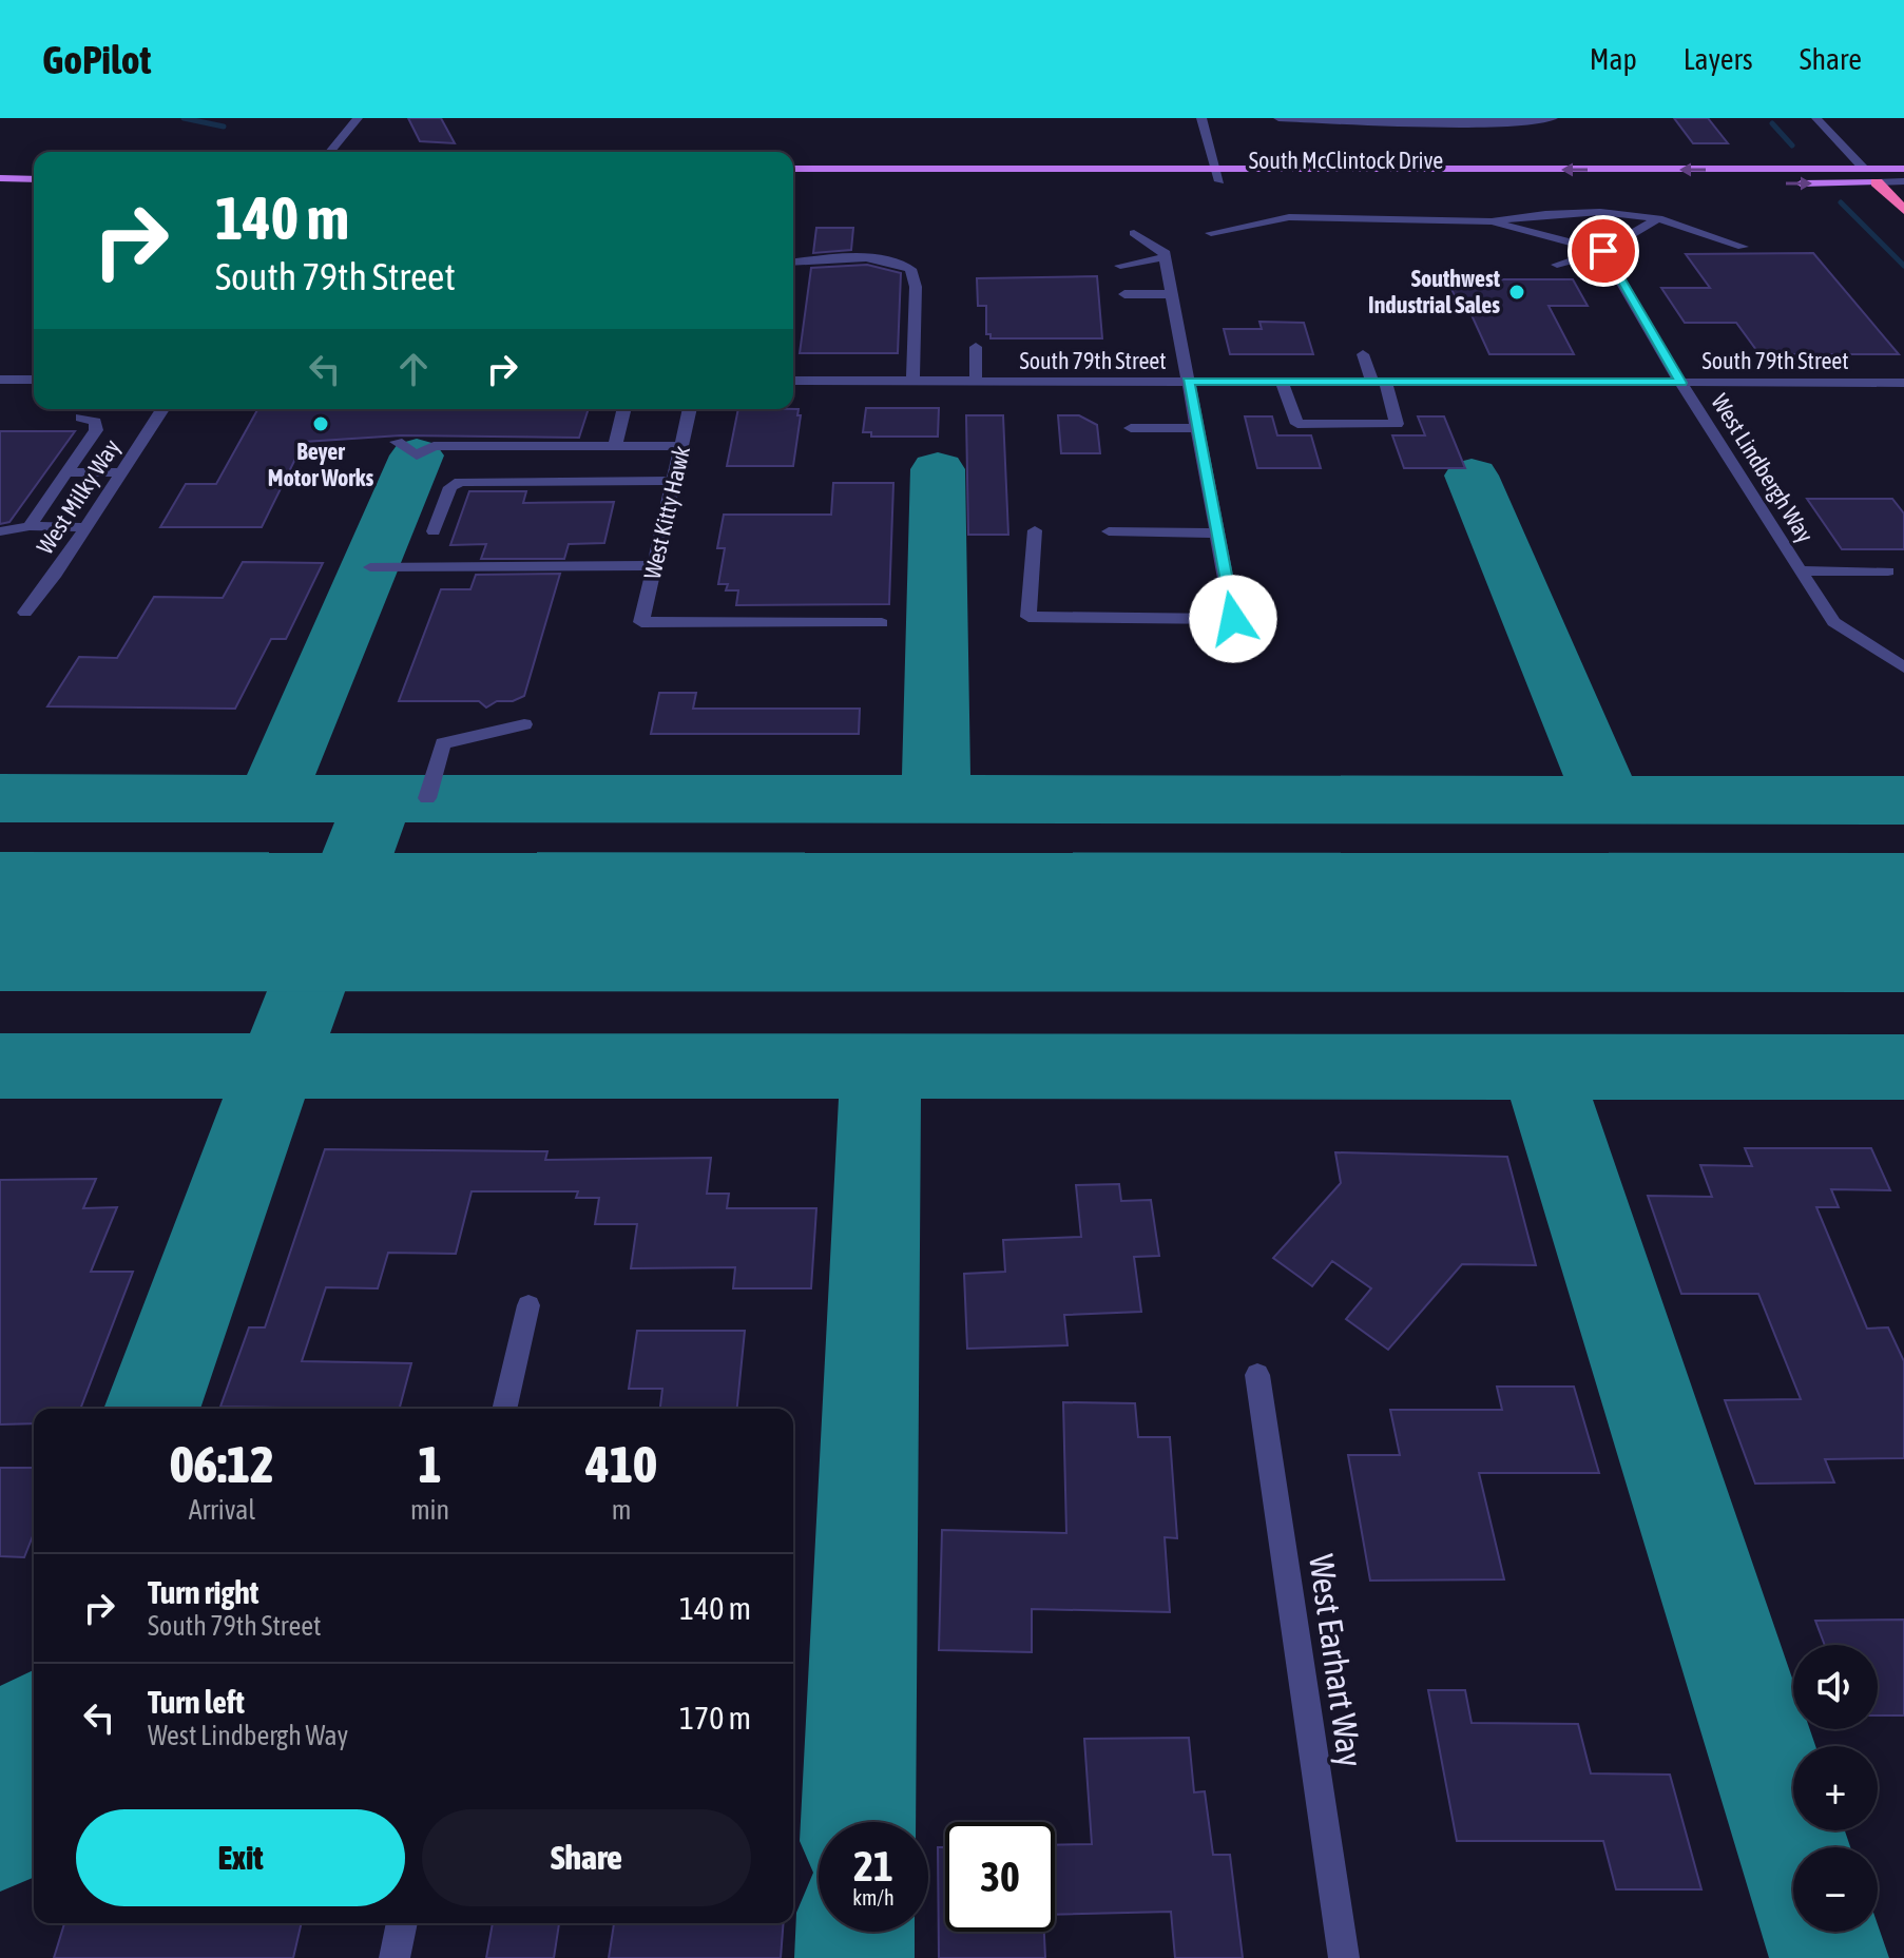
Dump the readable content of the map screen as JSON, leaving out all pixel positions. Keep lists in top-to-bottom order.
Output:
{
  "streets": {
    "main road": ["South McClintock Drive"],
    "street": [
      "South 79th Street",
      "West Lindbergh Way",
      "West Milky Way",
      "West Kitty Hawk",
      "West Earhart Way"
    ]
  },
  "crossings": [
    ["South 79th Street", "West Lindbergh Way"]
  ],
  "places": ["Southwest Industrial Sales", "Beyer Motor Works"],
  "page": {
    "header": "GoPilot",
    "nav": ["Map", "Layers", "Share"],
    "turn": ["140 m", "South 79th Street"],
    "eta": [
      "06:12",
      "Arrival",
      "1",
      "min",
      "410",
      "m"
    ],
    "list": [
      {
        "name": "Turn right",
        "note": "South 79th Street",
        "value": "140 m"
      },
      {
        "name": "Turn left",
        "note": "West Lindbergh Way",
        "value": "170 m"
      }
    ],
    "map_buttons": ["+", "−"],
    "buttons": ["Exit", "Share"],
    "speed": "21 km/h",
    "limit": "30"
  }
}
